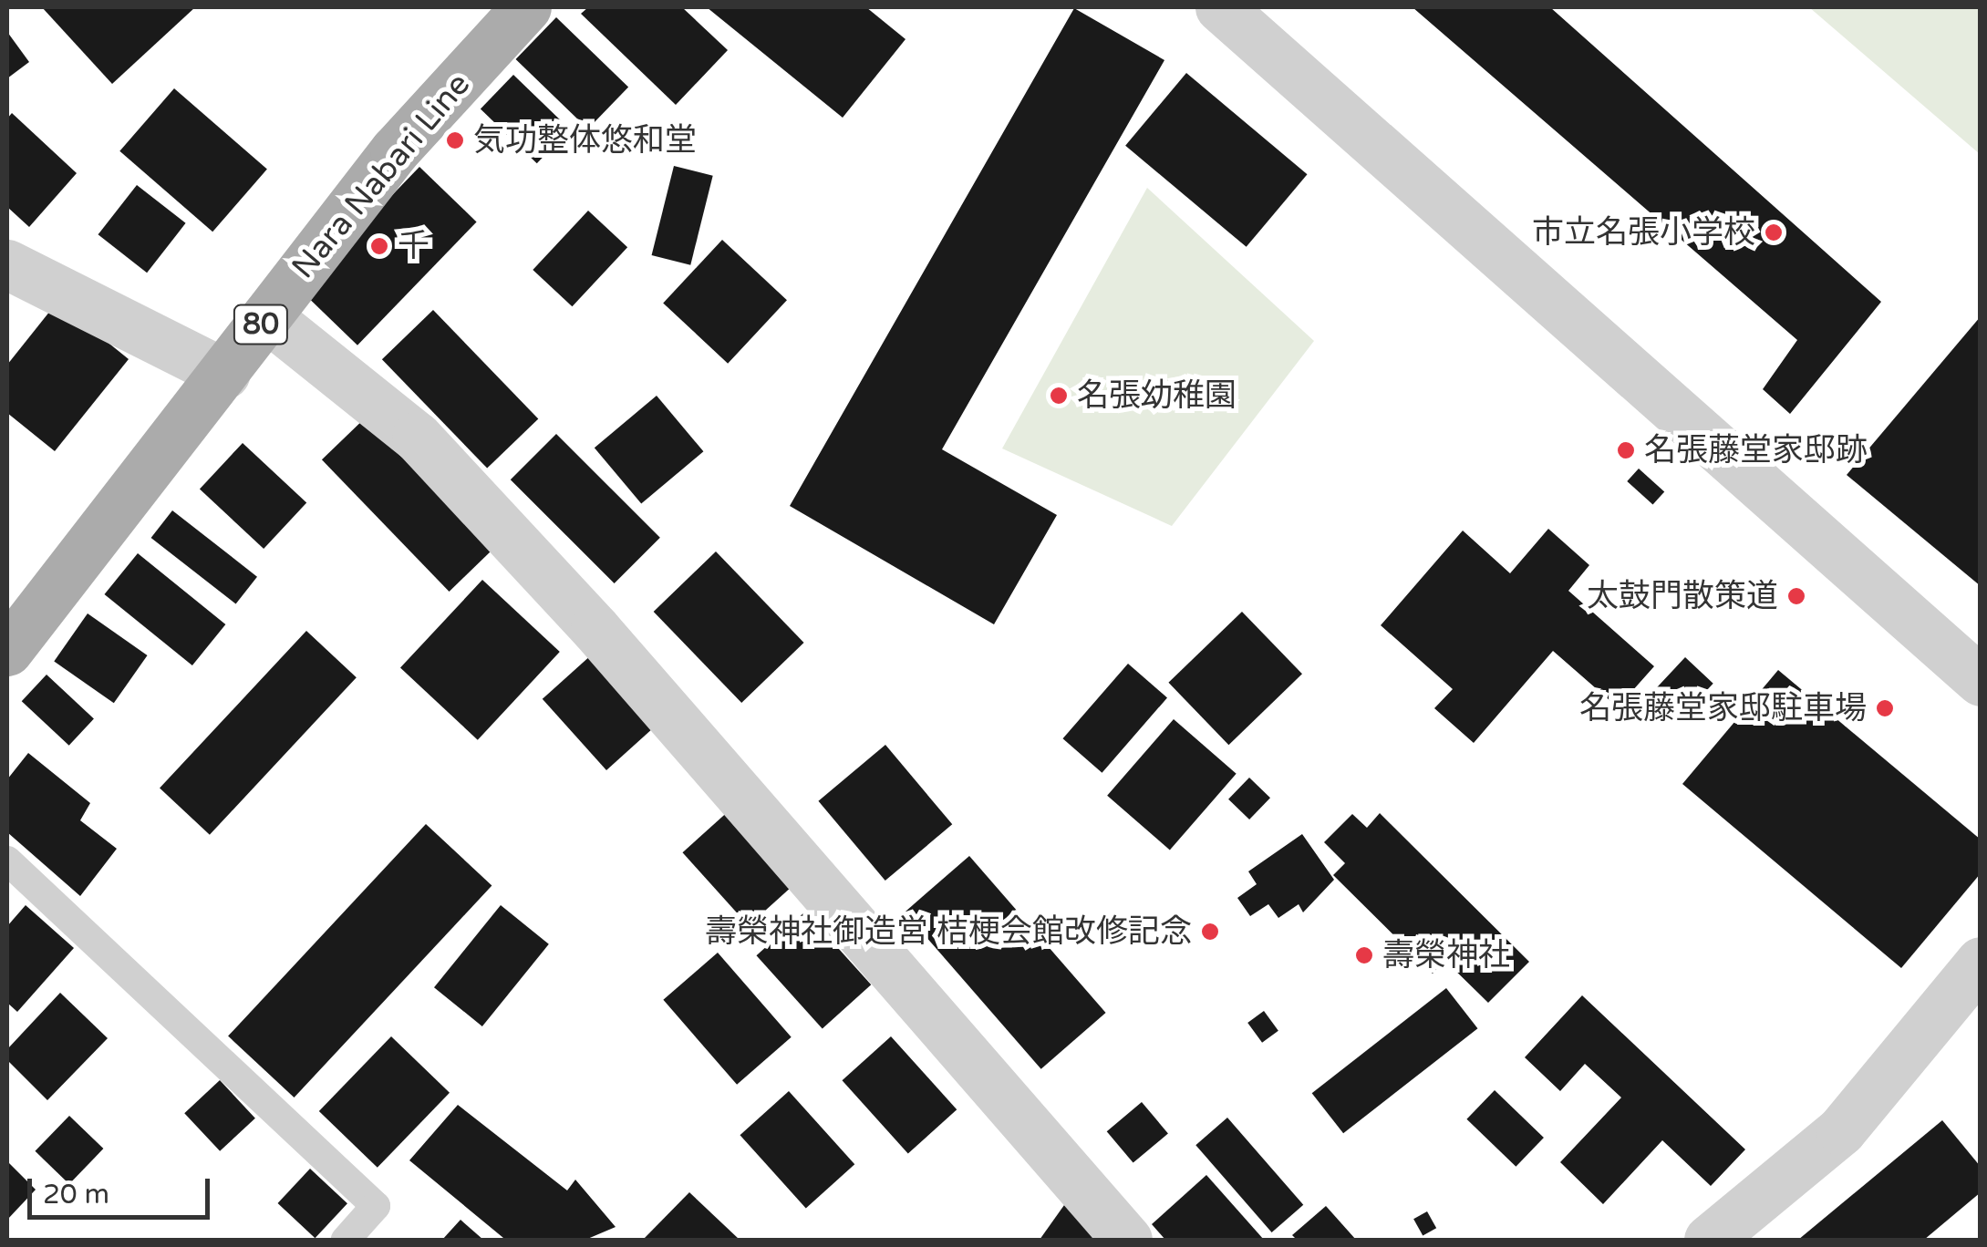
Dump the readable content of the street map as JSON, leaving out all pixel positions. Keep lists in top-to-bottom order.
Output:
{
  "streets": {
    "main road": ["Nara Nabari Line", "80"]
  },
  "places": [
    "気功整体悠和堂",
    "市立名張小学校",
    "千",
    "名張幼稚園",
    "名張藤堂家邸跡",
    "太鼓門散策道",
    "名張藤堂家邸駐車場",
    "壽榮神社御造営 桔梗会館改修記念",
    "壽榮神社"
  ],
  "scale_bar": "20 m"
}
